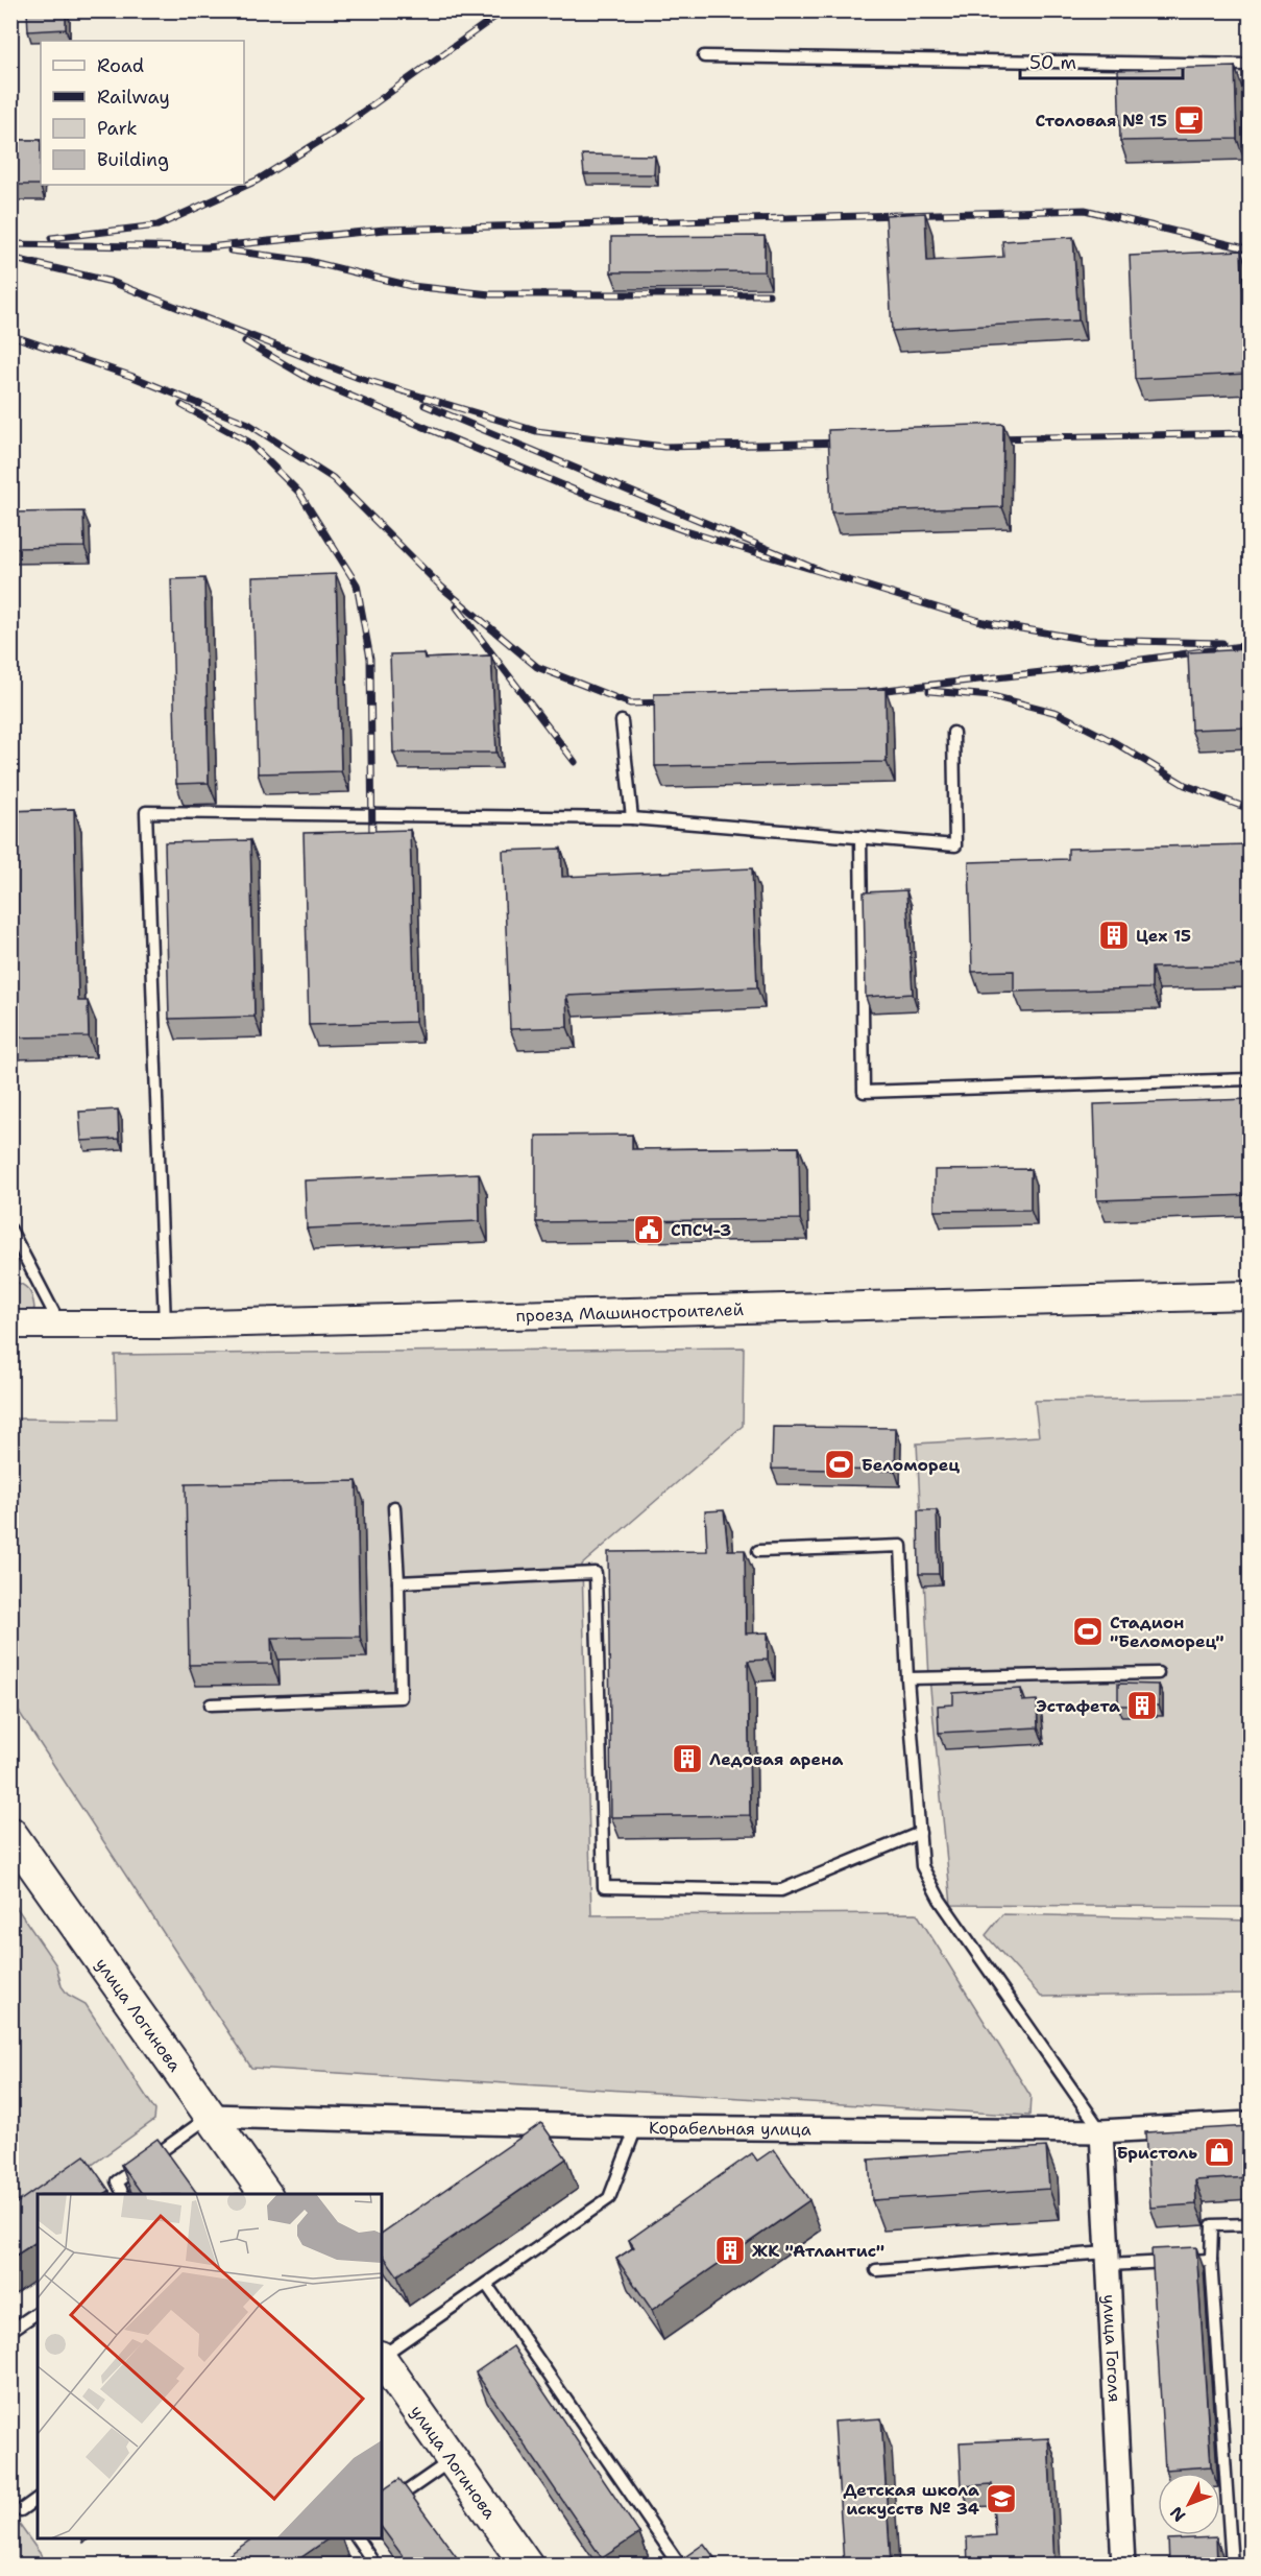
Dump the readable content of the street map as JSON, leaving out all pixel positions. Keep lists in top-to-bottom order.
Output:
{
  "streets": {
    "main road": ["улица Логинова"],
    "street": ["проезд Машиностроителей", "Корабельная улица", "улица Гоголя"]
  },
  "crossings": [
    ["улица Логинова", "Корабельная улица"],
    ["Корабельная улица", "улица Гоголя"]
  ],
  "places": {
    "cafe": ["Столовая № 15"],
    "building": [
      "Цех 15",
      "Эстафета",
      "Ледовая арена",
      "ЖК \"Атлантис\""
    ],
    "public building": ["СПСЧ-3"],
    "sports": ["Беломорец", "Стадион \"Беломорец\""],
    "shop": ["Бристоль"],
    "school or university": ["Детская школа искусств № 34"]
  },
  "legend": [
    "Road",
    "Railway",
    "Park",
    "Building"
  ],
  "scale_bar": "50 m",
  "north": "bottom left"
}
